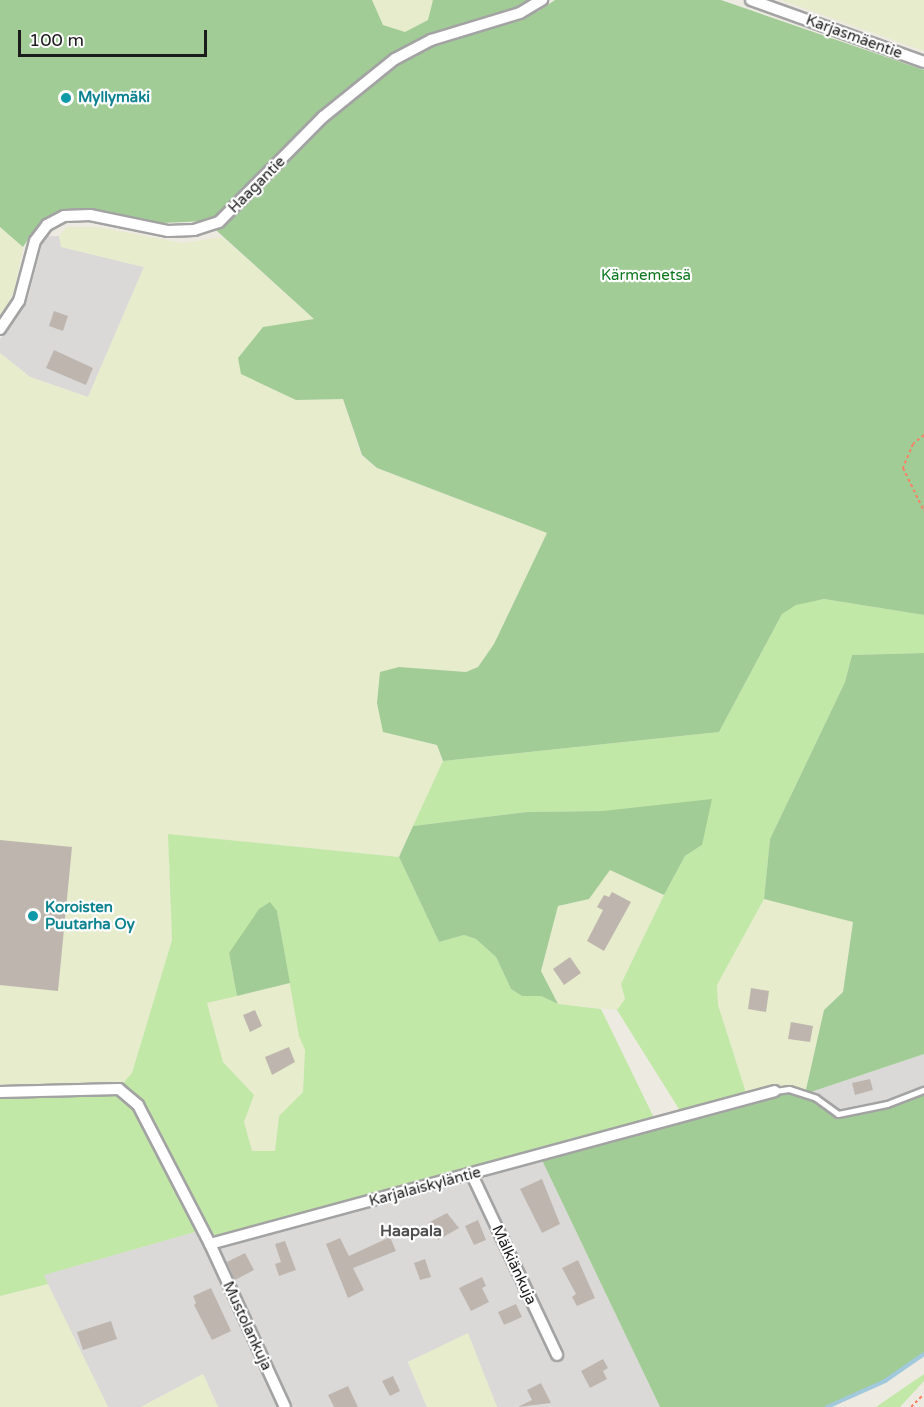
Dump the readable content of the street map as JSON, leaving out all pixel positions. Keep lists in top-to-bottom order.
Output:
{
  "streets": {
    "street": [
      "Karjasmäentie",
      "Haagantie",
      "Karjalaiskyläntie",
      "Mälkiänkuja",
      "Mustolankuja"
    ]
  },
  "crossings": [
    ["Karjalaiskyläntie", "Mälkiänkuja"],
    ["Karjalaiskyläntie", "Mustolankuja"]
  ],
  "districts": ["Haapala"],
  "parks": ["Kärmemetsä"],
  "places": ["Myllymäki", "Koroisten Puutarha Oy"],
  "scale_bar": "100 m"
}
